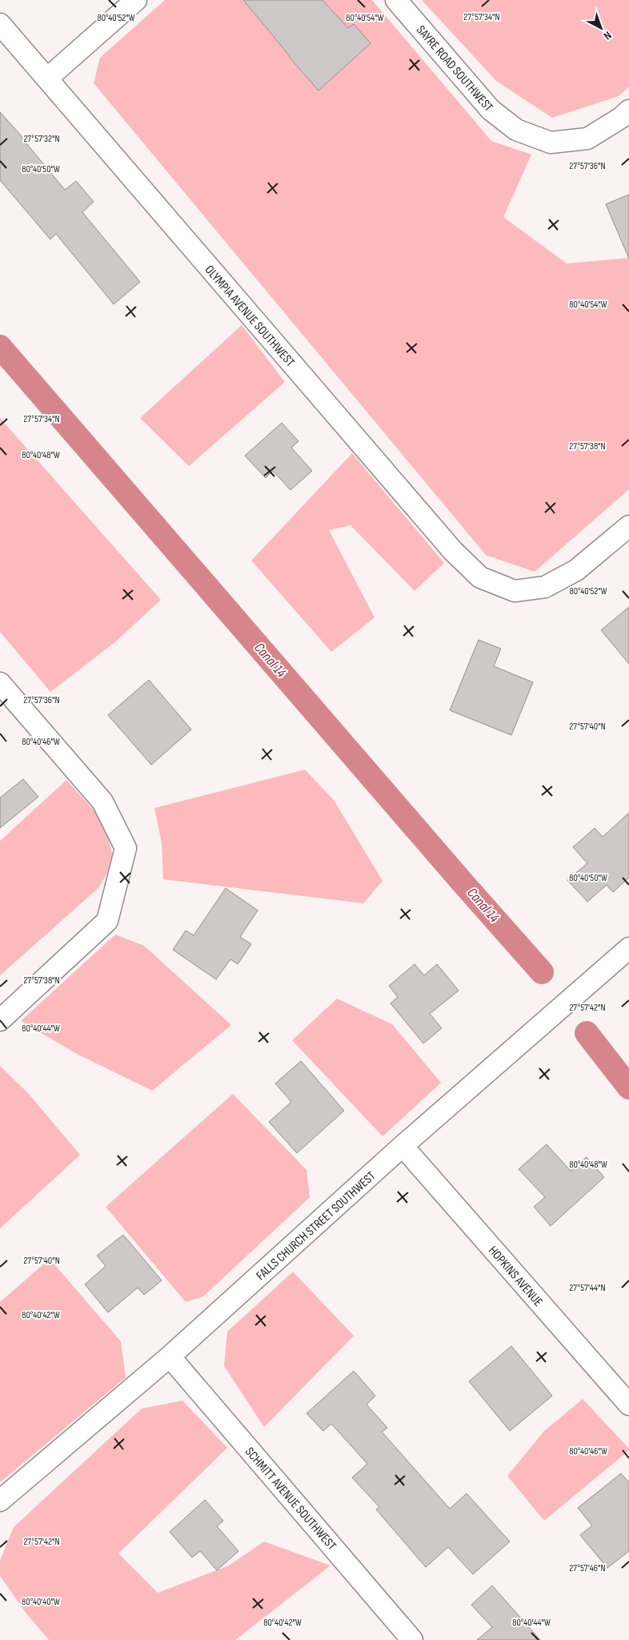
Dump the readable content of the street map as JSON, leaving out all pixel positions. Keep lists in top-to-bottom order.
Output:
{
  "streets": {
    "street": [
      "SAYRE ROAD SOUTHWEST",
      "OLYMPIA AVENUE SOUTHWEST",
      "FALLS CHURCH STREET SOUTHWEST",
      "HOPKINS AVENUE",
      "SCHMITT AVENUE SOUTHWEST"
    ]
  },
  "crossings": [
    ["FALLS CHURCH STREET SOUTHWEST", "HOPKINS AVENUE"],
    ["FALLS CHURCH STREET SOUTHWEST", "SCHMITT AVENUE SOUTHWEST"]
  ],
  "water": ["Canal 14"],
  "north": "bottom right",
  "coordinates": [
    "27°57'34\"N",
    "80°40'52\"W",
    "80°40'54\"W",
    "27°57'32\"N",
    "27°57'36\"N",
    "80°40'50\"W",
    "27°57'38\"N",
    "80°40'48\"W",
    "27°57'40\"N",
    "80°40'46\"W",
    "27°57'42\"N",
    "80°40'44\"W",
    "27°57'44\"N",
    "80°40'42\"W",
    "27°57'46\"N",
    "80°40'40\"W"
  ]
}
